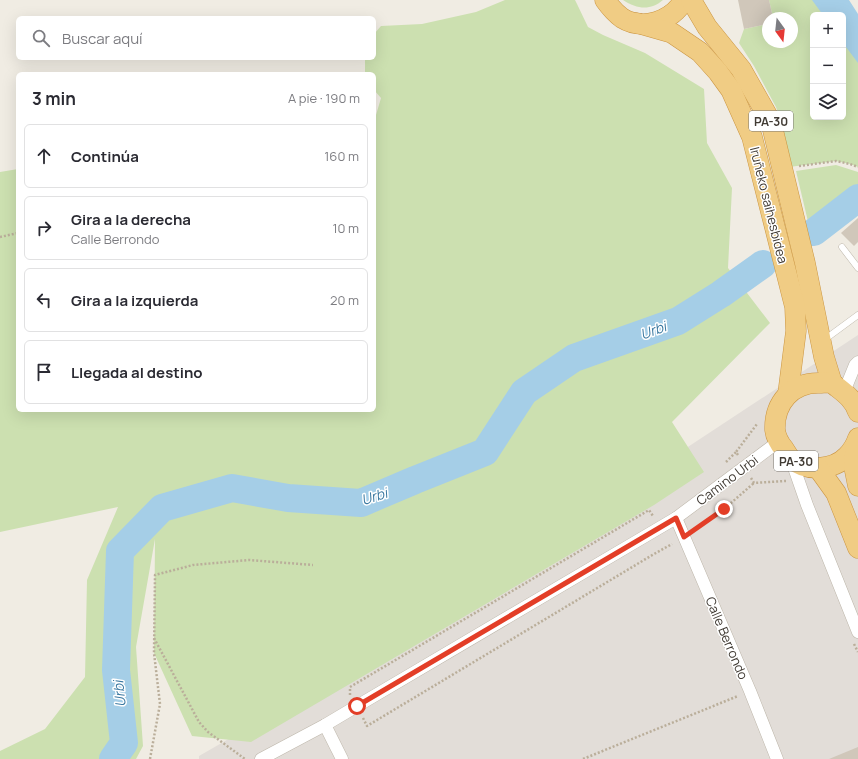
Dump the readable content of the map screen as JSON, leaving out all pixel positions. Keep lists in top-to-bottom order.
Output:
{
  "streets": {
    "highway": ["PA-30", "Iruñeko saihesbidea"],
    "street": ["Camino Urbi", "Calle Berrondo"]
  },
  "crossings": [
    ["PA-30", "Iruñeko saihesbidea"],
    ["PA-30", "Camino Urbi"],
    ["Camino Urbi", "Calle Berrondo"]
  ],
  "water": ["Urbi"],
  "north": "bottom",
  "page": {
    "map_buttons": ["+", "−"],
    "search": "Buscar aquí",
    "heading": ["3 min", "A pie · 190 m"],
    "list": [
      ["Continúa", "160 m"],
      ["Gira a la derecha", "Calle Berrondo", "10 m"],
      ["Gira a la izquierda", "20 m"],
      "Llegada al destino"
    ]
  }
}
